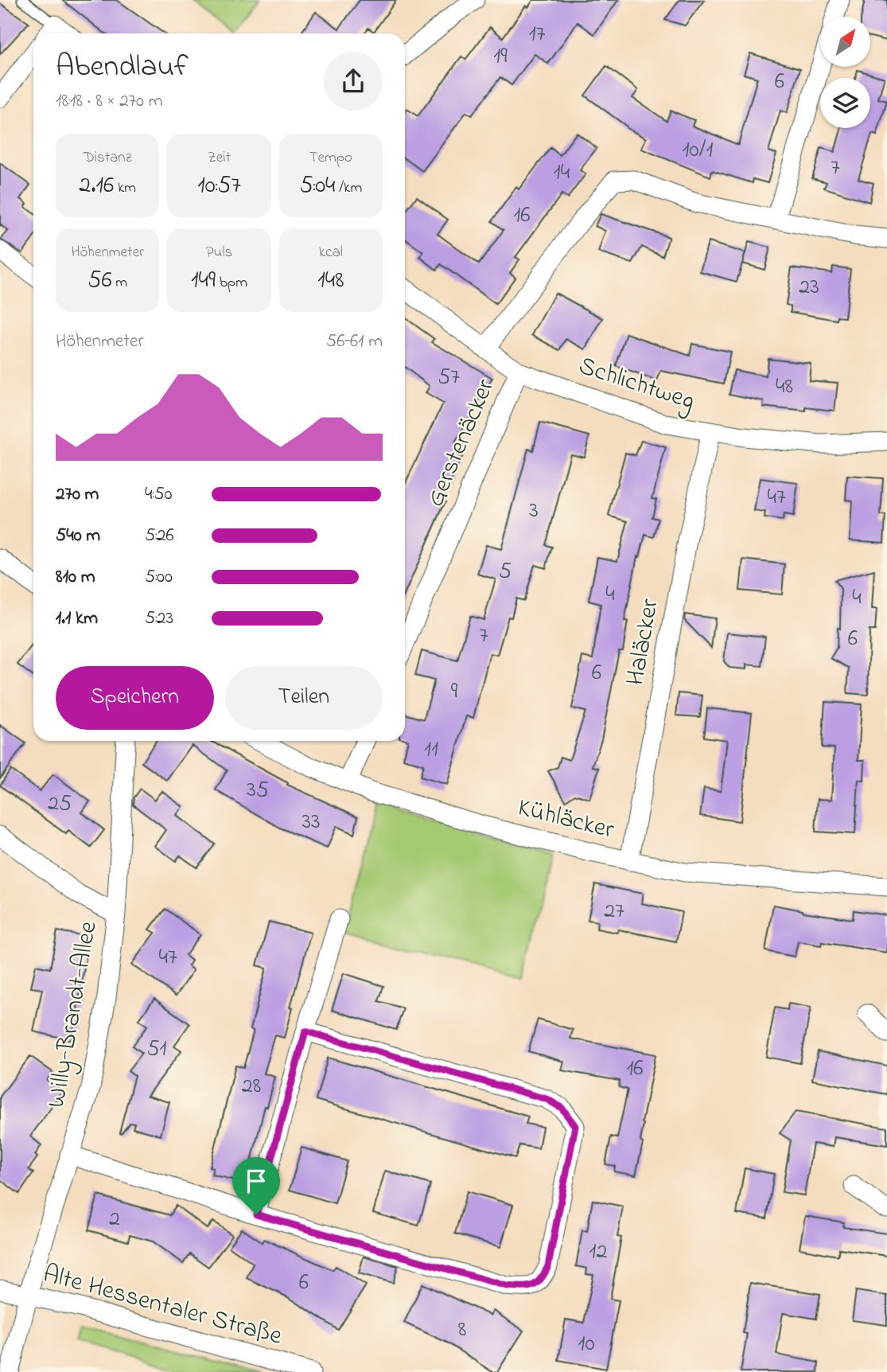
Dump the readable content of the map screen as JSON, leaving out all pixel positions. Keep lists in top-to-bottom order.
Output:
{
  "streets": {
    "street": [
      "Schlichtweg",
      "Gerstenäcker",
      "Haläcker",
      "Kühläcker",
      "Willy-Brandt-Allee",
      "Alte Hessentaler Straße"
    ]
  },
  "crossings": [
    ["Schlichtweg", "Gerstenäcker"],
    ["Schlichtweg", "Haläcker"],
    ["Haläcker", "Kühläcker"],
    ["Willy-Brandt-Allee", "Alte Hessentaler Straße"]
  ],
  "house_numbers": [
    "17",
    "19",
    "6",
    "10/1",
    "7",
    "14",
    "16",
    "23",
    "57",
    "48",
    "47",
    "3",
    "5",
    "4",
    "4",
    "7",
    "6",
    "6",
    "9",
    "11",
    "35",
    "25",
    "33",
    "27",
    "47",
    "51",
    "16",
    "28",
    "2",
    "12",
    "6",
    "8",
    "10"
  ],
  "north": "top right",
  "page": {
    "heading": ["Abendlauf", "18:18 · 8 × 270 m"],
    "stats": [
      ["Distanz", "2.16 km"],
      ["Zeit", "10:57"],
      ["Tempo", "5:04 /km"],
      ["Höhenmeter", "56 m"],
      ["Puls", "149 bpm"],
      ["kcal", "148"]
    ],
    "chart": ["Höhenmeter", "56–61 m"],
    "list": [
      {
        "name": "270 m",
        "note": "4:50"
      },
      {
        "name": "540 m",
        "note": "5:26"
      },
      {
        "name": "810 m",
        "note": "5:00"
      },
      {
        "name": "1.1 km",
        "note": "5:23"
      }
    ],
    "buttons": ["Speichern", "Teilen"]
  }
}
